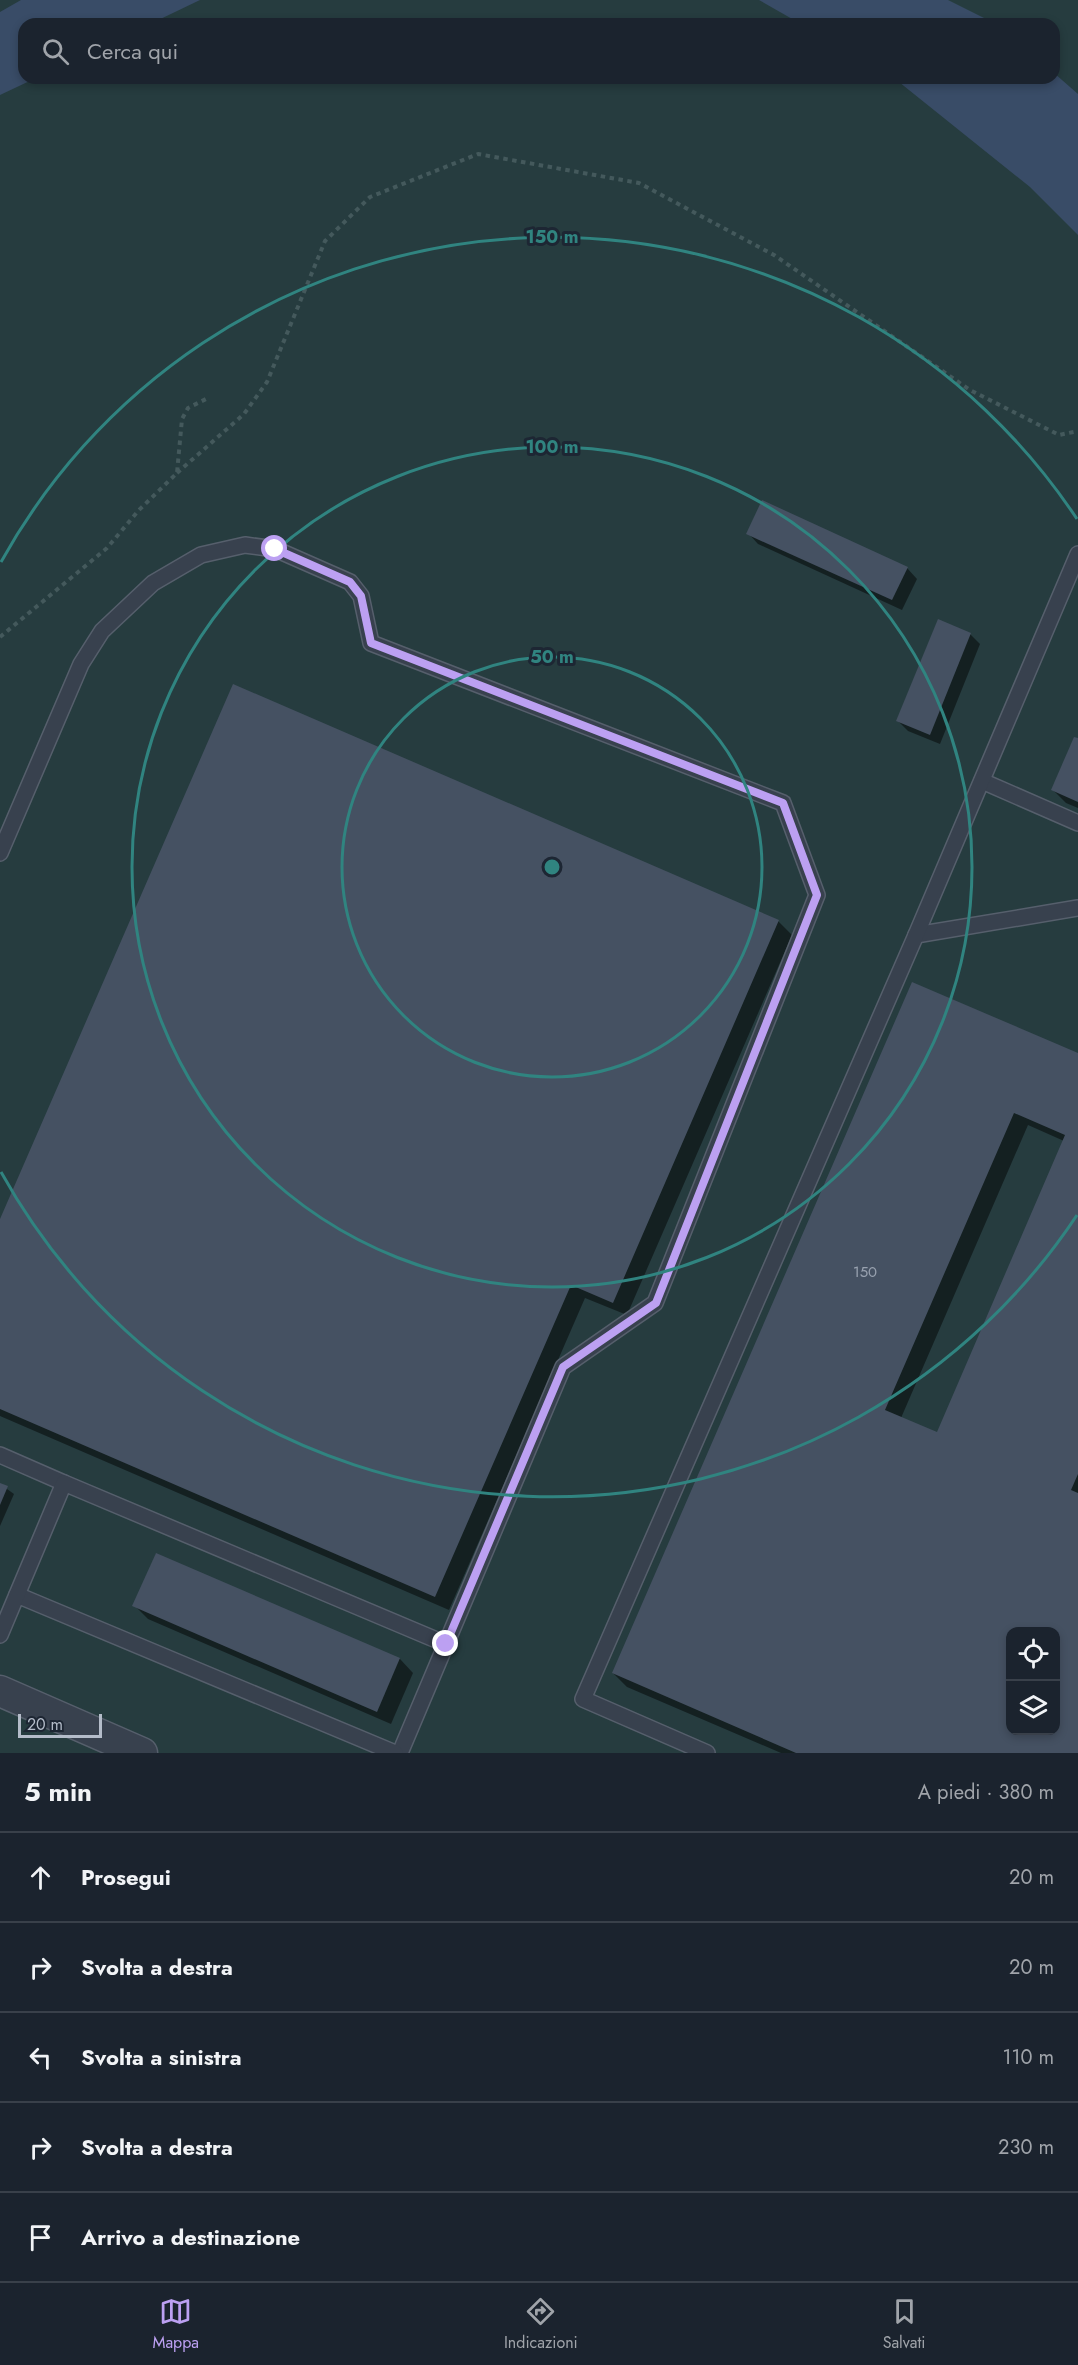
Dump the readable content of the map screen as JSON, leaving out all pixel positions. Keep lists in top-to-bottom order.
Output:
{
  "house_numbers": ["150"],
  "scale_bar": "20 m",
  "page": {
    "search": "Cerca qui",
    "scale": "20 m",
    "heading": ["5 min", "A piedi · 380 m"],
    "list": [
      ["Prosegui", "20 m"],
      ["Svolta a destra", "20 m"],
      ["Svolta a sinistra", "110 m"],
      ["Svolta a destra", "230 m"],
      "Arrivo a destinazione"
    ],
    "nav": ["Mappa", "Indicazioni", "Salvati"]
  },
  "rings": ["150 m", "100 m", "50 m"]
}
